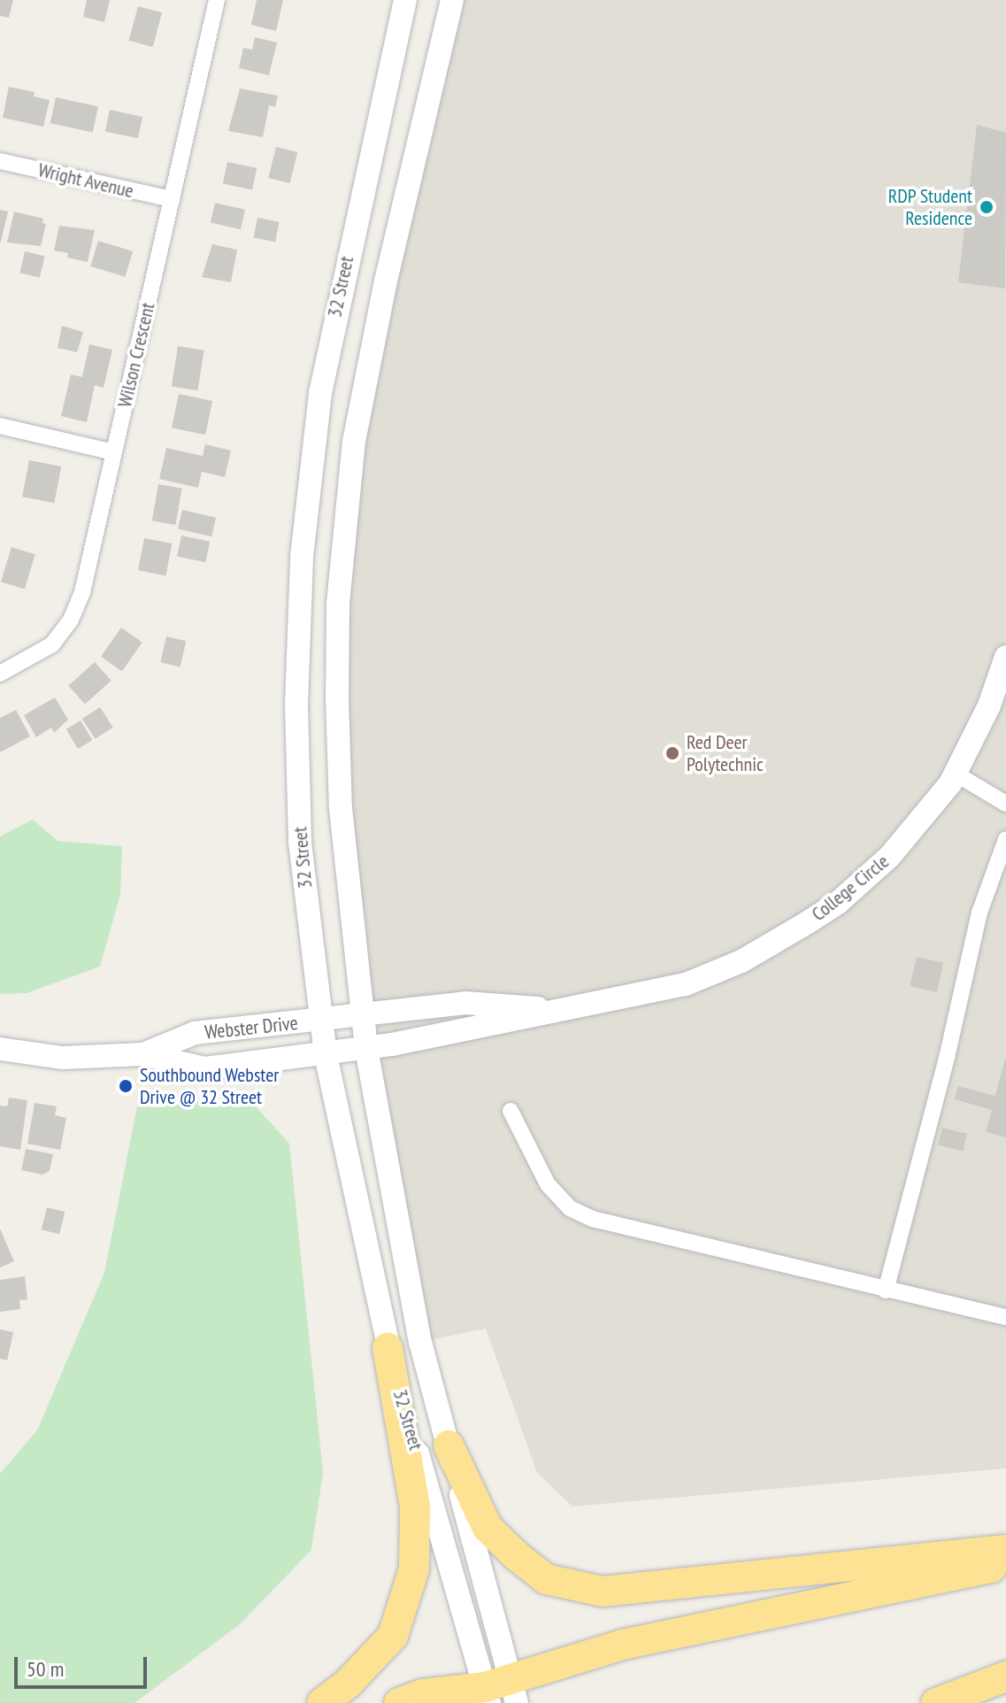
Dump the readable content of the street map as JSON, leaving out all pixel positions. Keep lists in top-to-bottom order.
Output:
{
  "streets": {
    "main road": ["32 Street", "College Circle", "Webster Drive"],
    "street": ["Wright Avenue", "Wilson Crescent"]
  },
  "crossings": [
    ["Wright Avenue", "Wilson Crescent"],
    ["32 Street", "College Circle"],
    ["32 Street", "Webster Drive"],
    ["College Circle", "Webster Drive"]
  ],
  "places": ["RDP Student Residence", "Red Deer Polytechnic", "Southbound Webster Drive @ 32 Street"],
  "scale_bar": "50 m"
}
